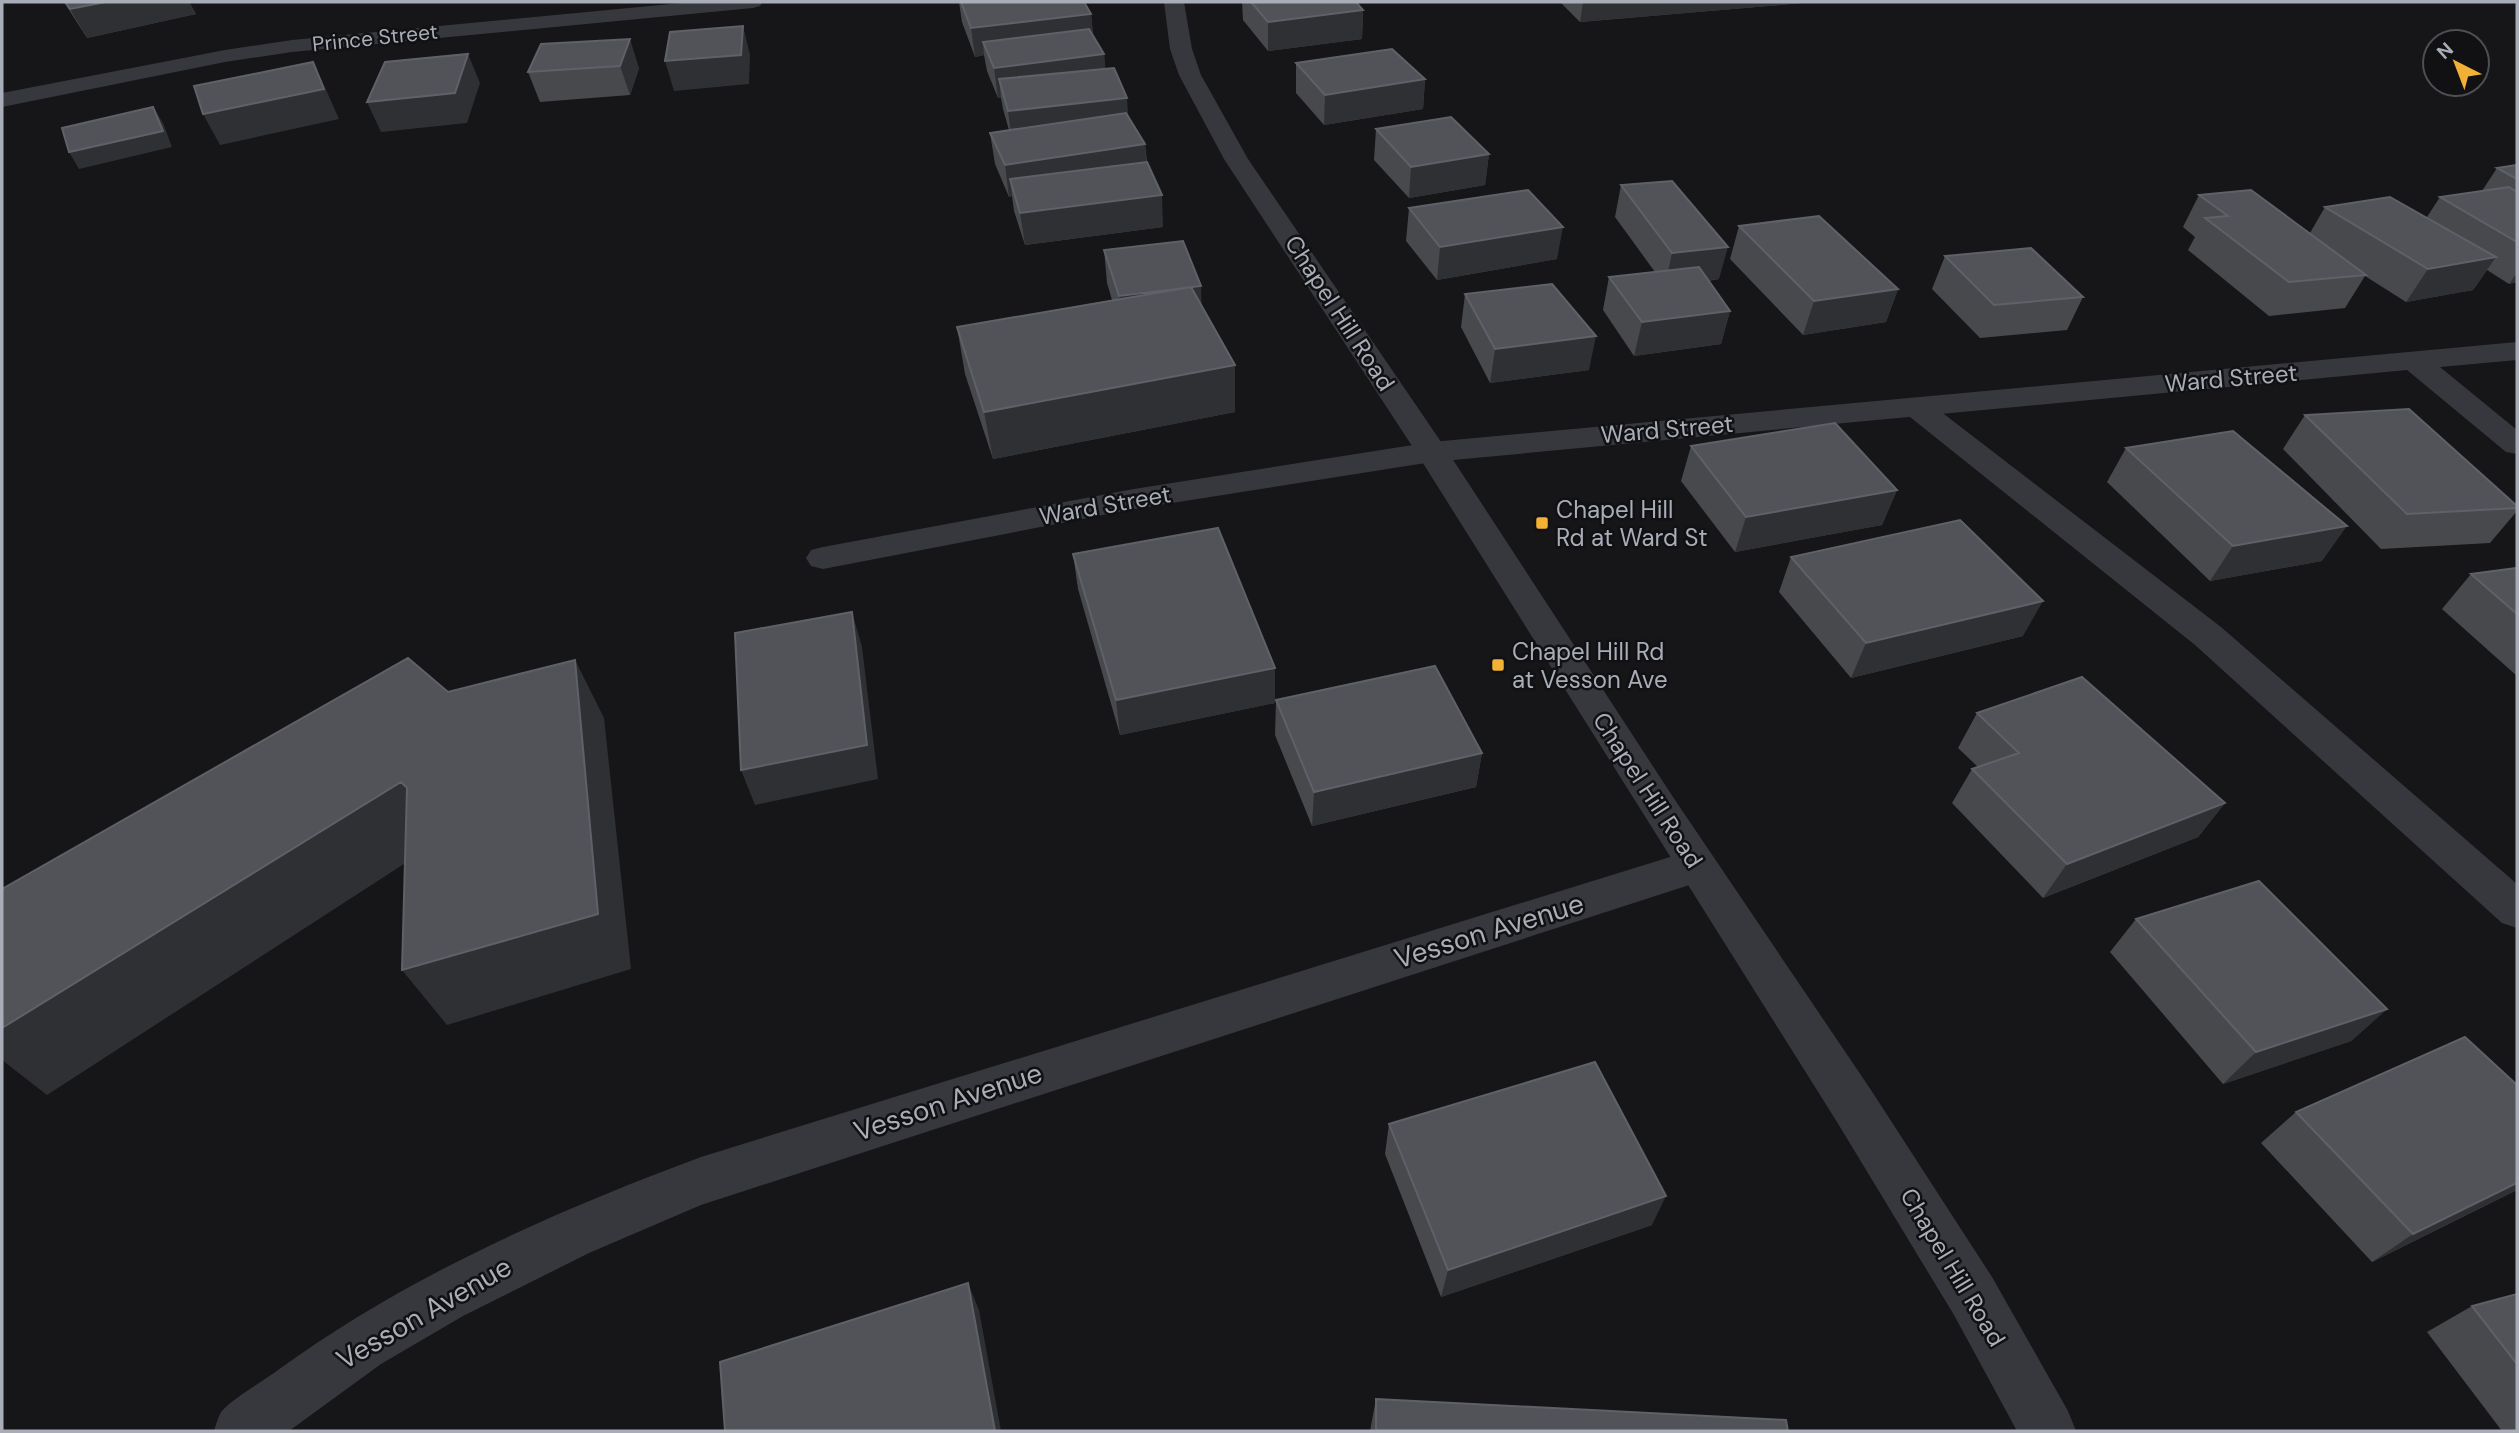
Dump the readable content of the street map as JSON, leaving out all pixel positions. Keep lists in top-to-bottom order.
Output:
{
  "streets": {
    "street": [
      "Prince Street",
      "Chapel Hill Road",
      "Ward Street",
      "Vesson Avenue"
    ]
  },
  "crossings": [
    ["Chapel Hill Road", "Ward Street"],
    ["Chapel Hill Road", "Vesson Avenue"]
  ],
  "places": {
    "transit": ["Chapel Hill Rd at Ward St", "Chapel Hill Rd at Vesson Ave"]
  },
  "north": "top left"
}
